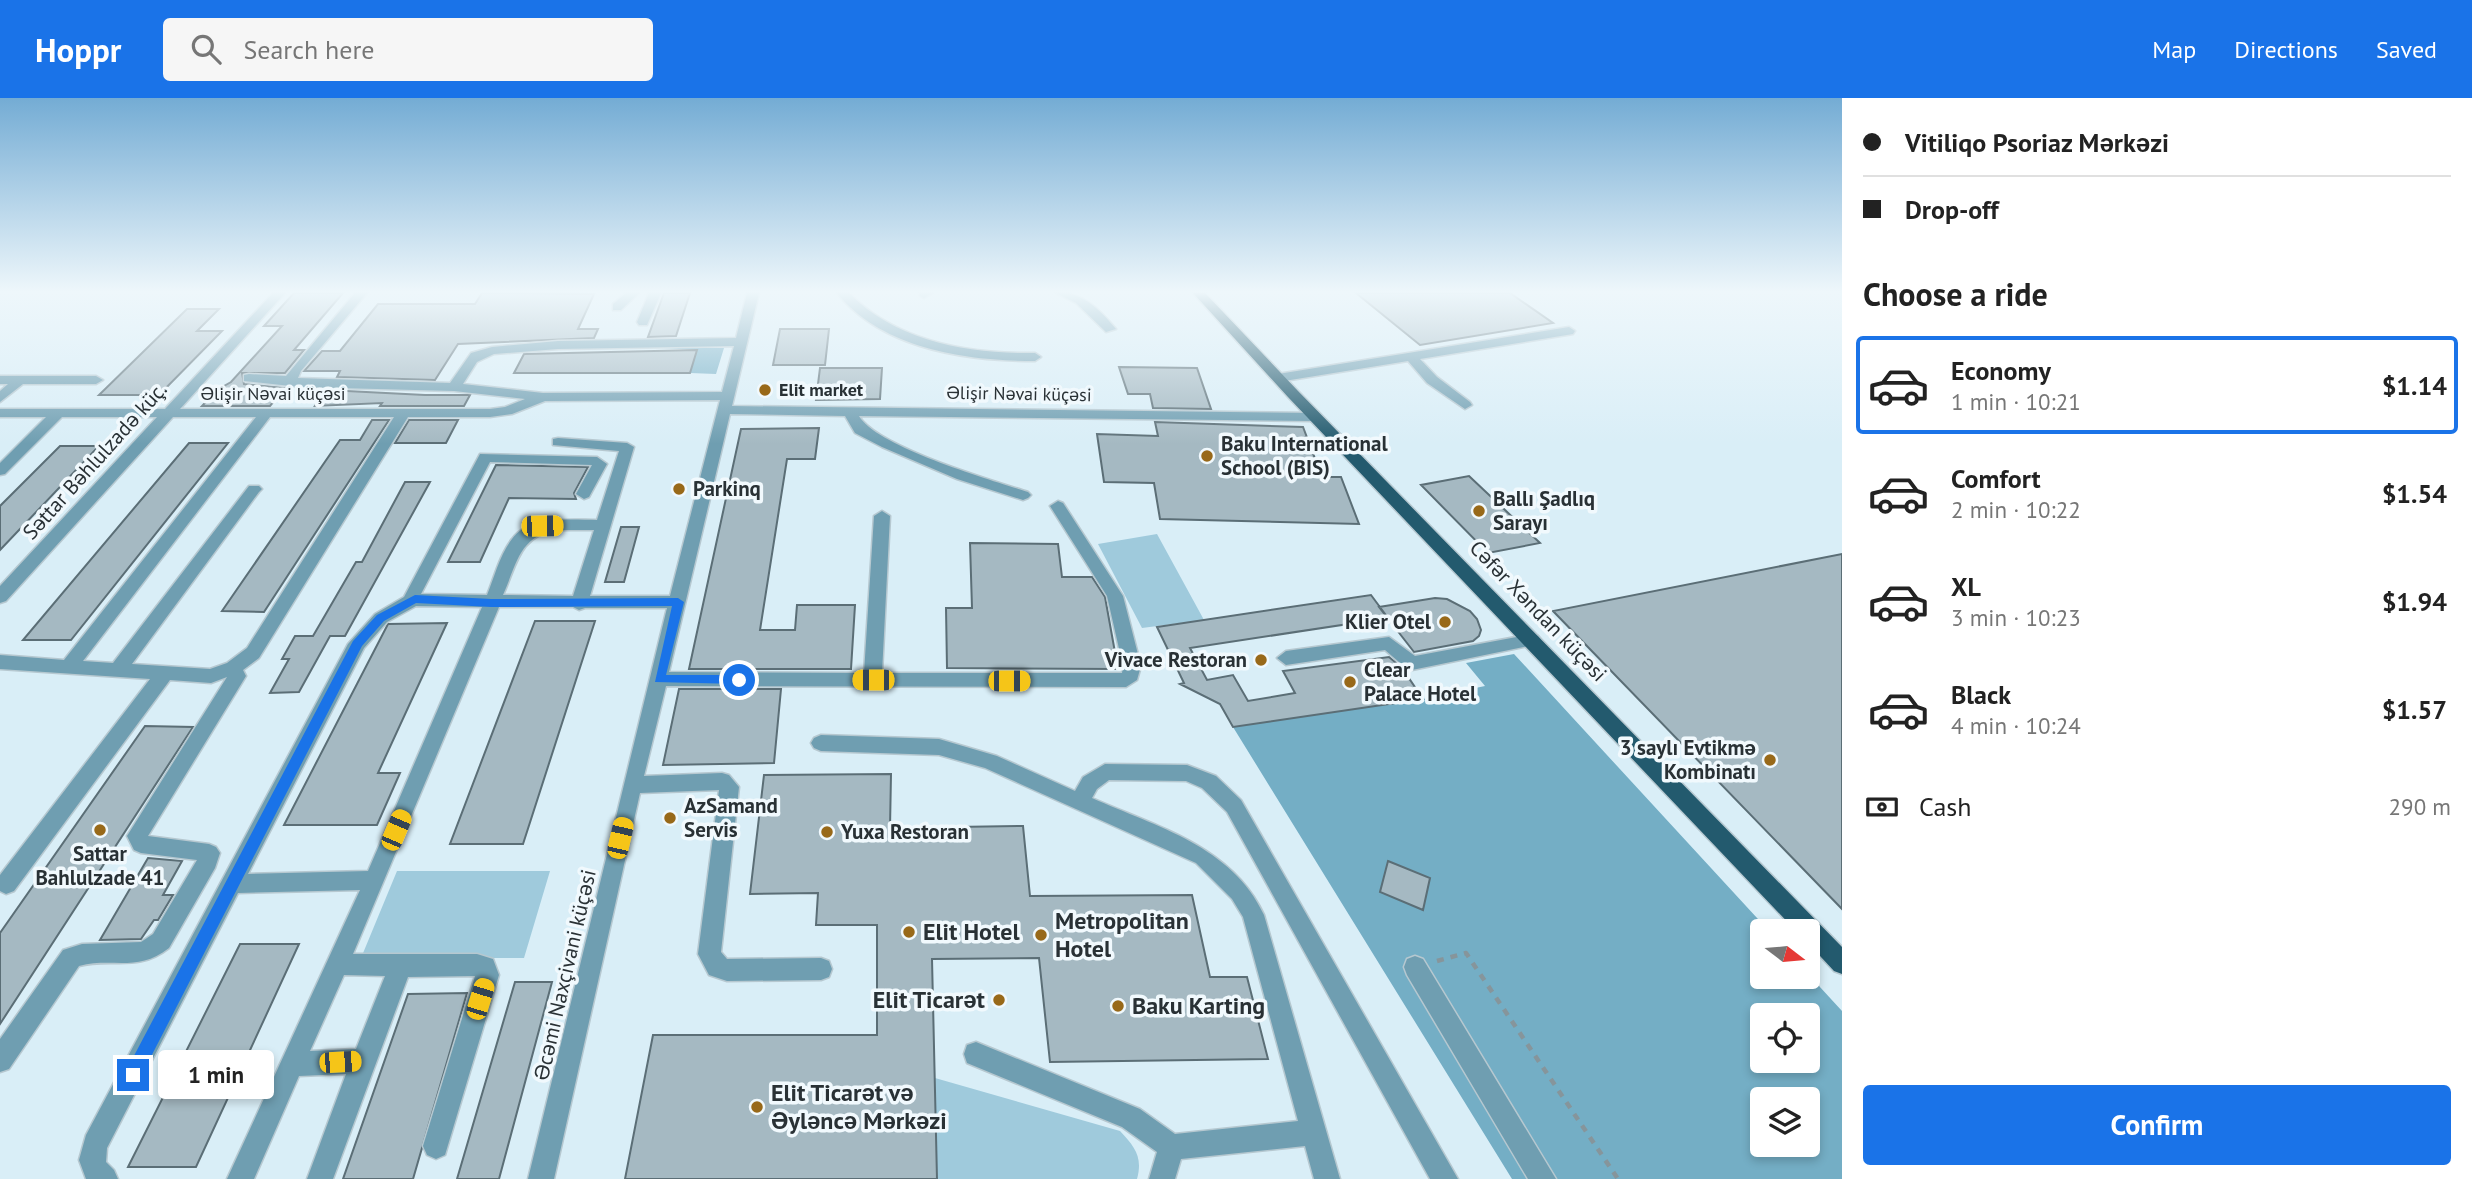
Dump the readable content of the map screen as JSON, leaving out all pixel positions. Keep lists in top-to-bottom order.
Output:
{
  "streets": {
    "main road": ["Cəfər Xəndan küçəsi"],
    "street": ["Əlişir Nəvai küçəsi", "Səttar Bəhlulzadə küç.", "Əcəmi Naxçivani küçəsi"]
  },
  "crossings": [
    ["Əlişir Nəvai küçəsi", "Səttar Bəhlulzadə küç."],
    ["Əlişir Nəvai küçəsi", "Cəfər Xəndan küçəsi"],
    ["Əlişir Nəvai küçəsi", "Əcəmi Naxçivani küçəsi"]
  ],
  "places": [
    "Elit market",
    "Baku International School (BIS)",
    "Parkinq",
    "Ballı Şadlıq Sarayı",
    "Klier Otel",
    "Vivace Restoran",
    "Clear Palace Hotel",
    "3 saylı Evtikmə Kombinatı",
    "AzSamand Servis",
    "Sattar Bahlulzade 41",
    "Yuxa Restoran",
    "Elit Hotel",
    "Metropolitan Hotel",
    "Elit Ticarət",
    "Baku Karting",
    "Elit Ticarət və Əyləncə Mərkəzi"
  ],
  "north": "right",
  "page": {
    "header": "Hoppr",
    "search": "Search here",
    "nav": ["Map", "Directions", "Saved"],
    "banner": ["Vitiliqo Psoriaz Mərkəzi", "Drop-off"],
    "heading": "Choose a ride",
    "list": [
      {
        "name": "Economy",
        "note": "1 min · 10:21",
        "value": "$1.14"
      },
      {
        "name": "Comfort",
        "note": "2 min · 10:22",
        "value": "$1.54"
      },
      {
        "name": "XL",
        "note": "3 min · 10:23",
        "value": "$1.94"
      },
      {
        "name": "Black",
        "note": "4 min · 10:24",
        "value": "$1.57"
      }
    ],
    "pay": ["Cash", "290 m"],
    "bubble": "1 min",
    "buttons": "Confirm"
  }
}
